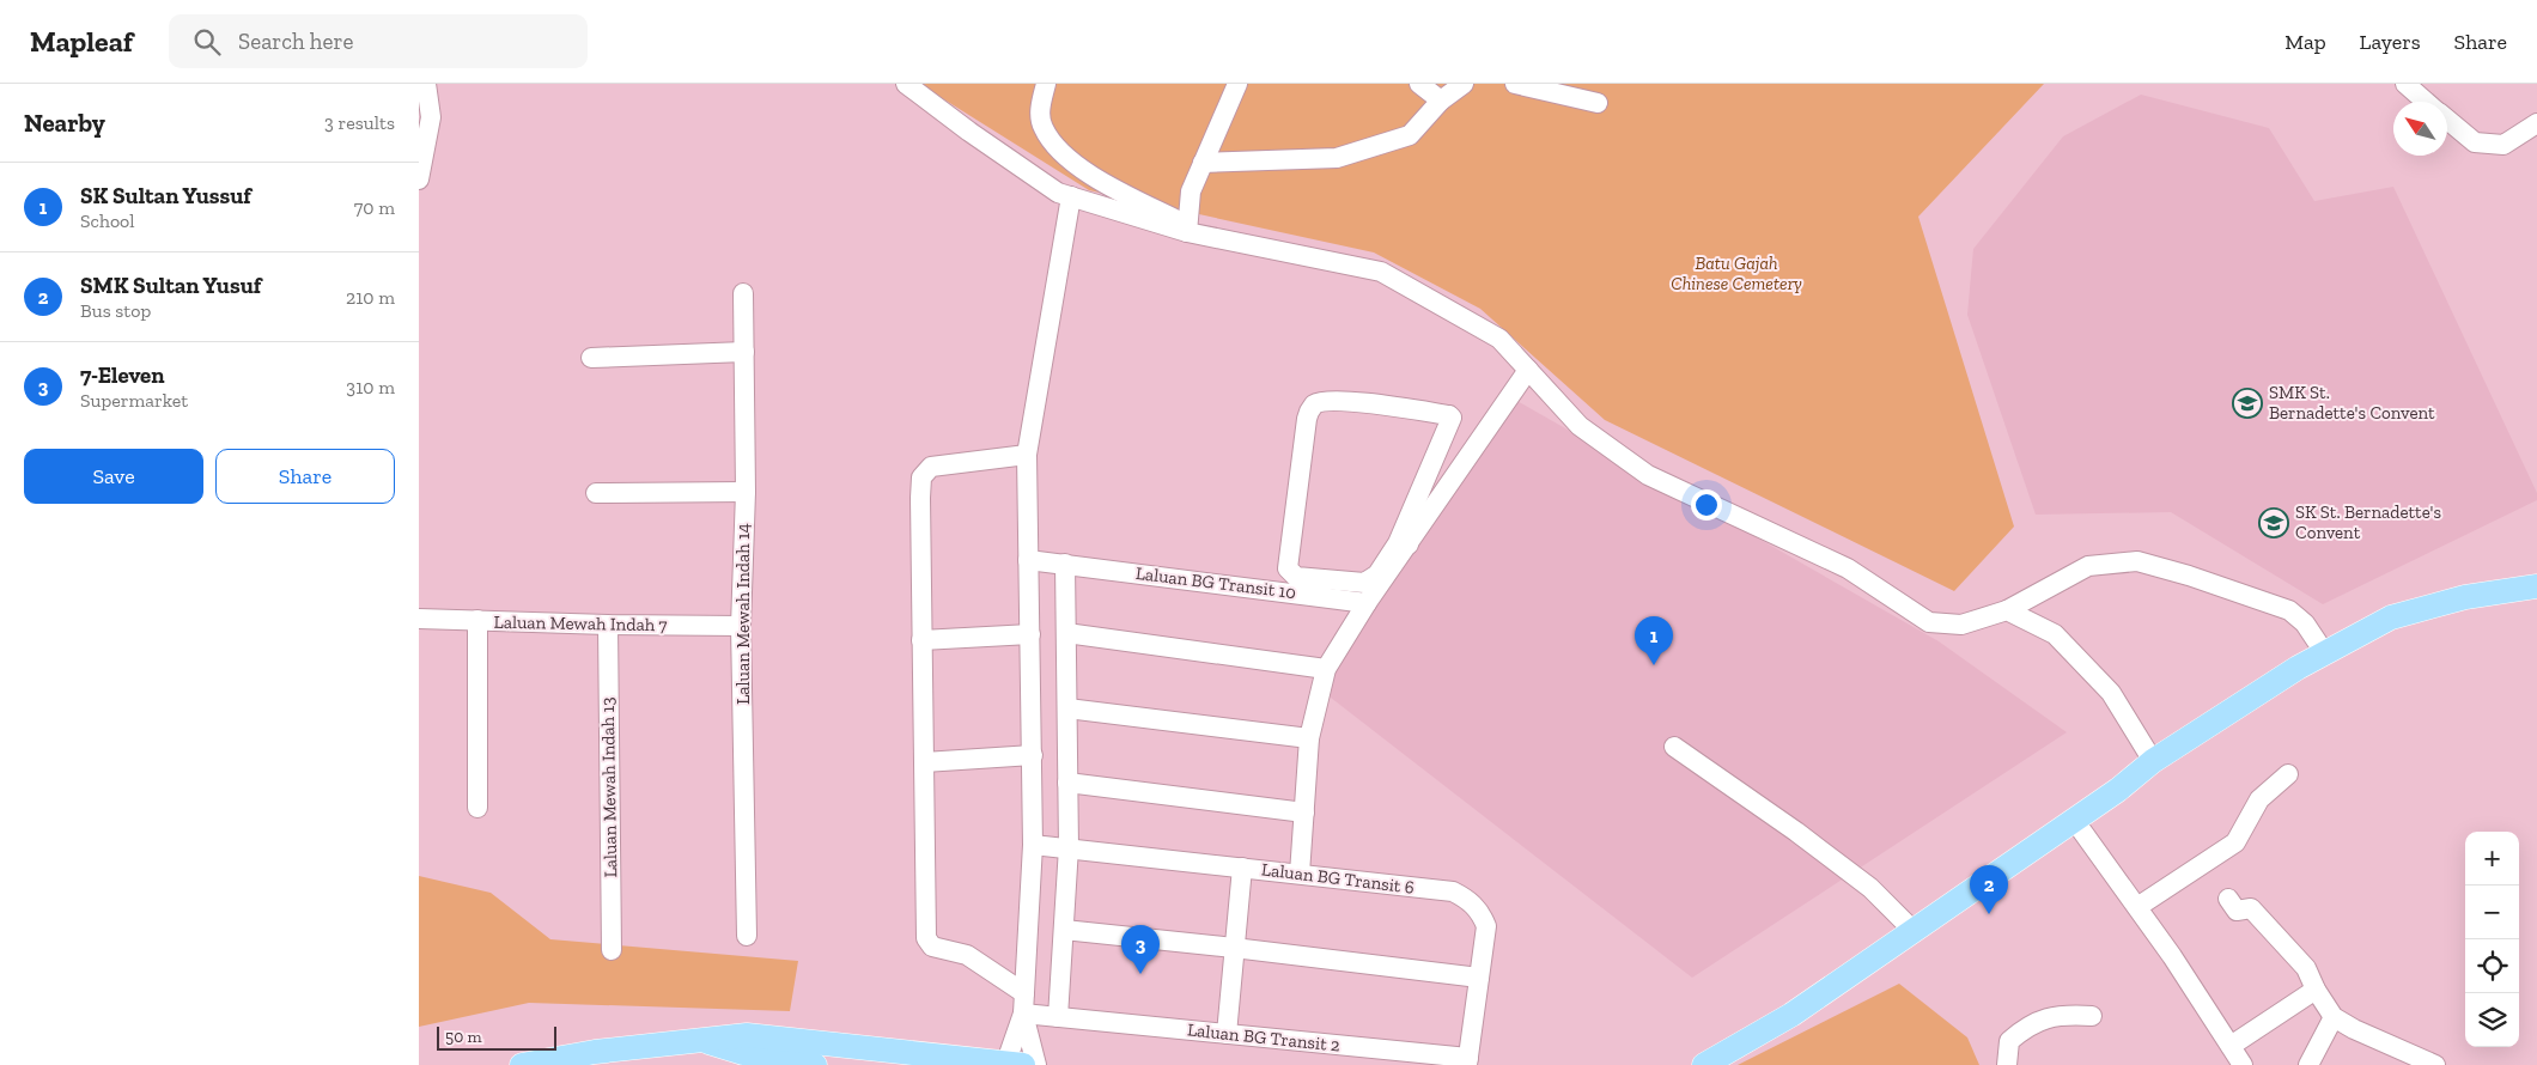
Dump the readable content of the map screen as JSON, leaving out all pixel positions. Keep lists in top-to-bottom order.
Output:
{
  "streets": {
    "street": [
      "Laluan BG Transit 10",
      "Laluan Mewah Indah 14",
      "Laluan Mewah Indah 7",
      "Laluan Mewah Indah 13",
      "Laluan BG Transit 6",
      "Laluan BG Transit 2"
    ]
  },
  "crossings": [
    ["Laluan Mewah Indah 14", "Laluan Mewah Indah 7"],
    ["Laluan Mewah Indah 7", "Laluan Mewah Indah 13"],
    ["Laluan BG Transit 6", "Laluan BG Transit 2"]
  ],
  "parks": ["Batu Gajah Chinese Cemetery"],
  "places": {
    "school or university": ["SMK St. Bernadette's Convent", "SK St. Bernadette's Convent"]
  },
  "scale_bar": "50 m",
  "north": "top left",
  "page": {
    "header": "Mapleaf",
    "search": "Search here",
    "nav": ["Map", "Layers", "Share"],
    "heading": ["Nearby", "3 results"],
    "list": [
      {
        "mark": "1",
        "name": "SK Sultan Yussuf",
        "note": "School",
        "value": "70 m"
      },
      {
        "mark": "2",
        "name": "SMK Sultan Yusuf",
        "note": "Bus stop",
        "value": "210 m"
      },
      {
        "mark": "3",
        "name": "7-Eleven",
        "note": "Supermarket",
        "value": "310 m"
      }
    ],
    "buttons": ["Save", "Share"],
    "pins": ["1", "2", "3"],
    "map_buttons": ["+", "−"],
    "scale": "50 m"
  }
}
